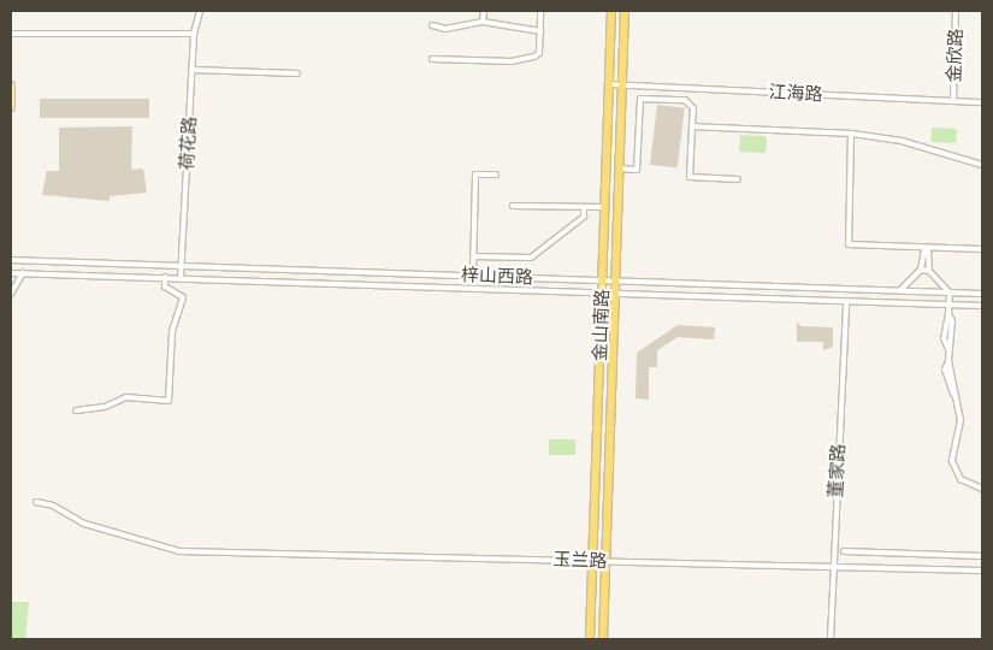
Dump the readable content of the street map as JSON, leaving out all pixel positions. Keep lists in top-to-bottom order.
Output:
{
  "streets": {
    "highway": ["金山南路"],
    "street": [
      "金欣路",
      "江海路",
      "荷花路",
      "梓山西路",
      "董家路",
      "玉兰路"
    ]
  },
  "crossings": [
    ["金欣路", "江海路"],
    ["江海路", "金山南路"],
    ["荷花路", "梓山西路"],
    ["梓山西路", "金山南路"],
    ["梓山西路", "董家路"],
    ["金山南路", "玉兰路"],
    ["董家路", "玉兰路"]
  ]
}
